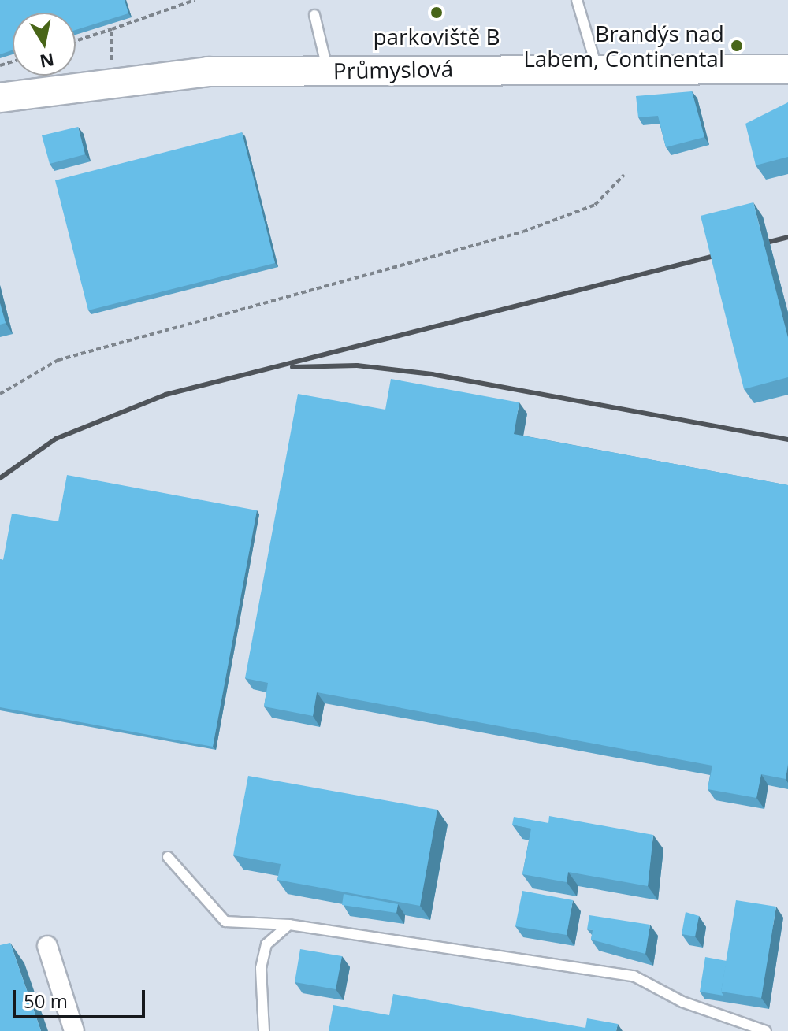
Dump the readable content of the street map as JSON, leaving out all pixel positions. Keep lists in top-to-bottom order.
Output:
{
  "streets": {
    "main road": ["Průmyslová"]
  },
  "places": ["parkoviště B", "Brandýs nad Labem, Continental"],
  "scale_bar": "50 m",
  "north": "bottom"
}
